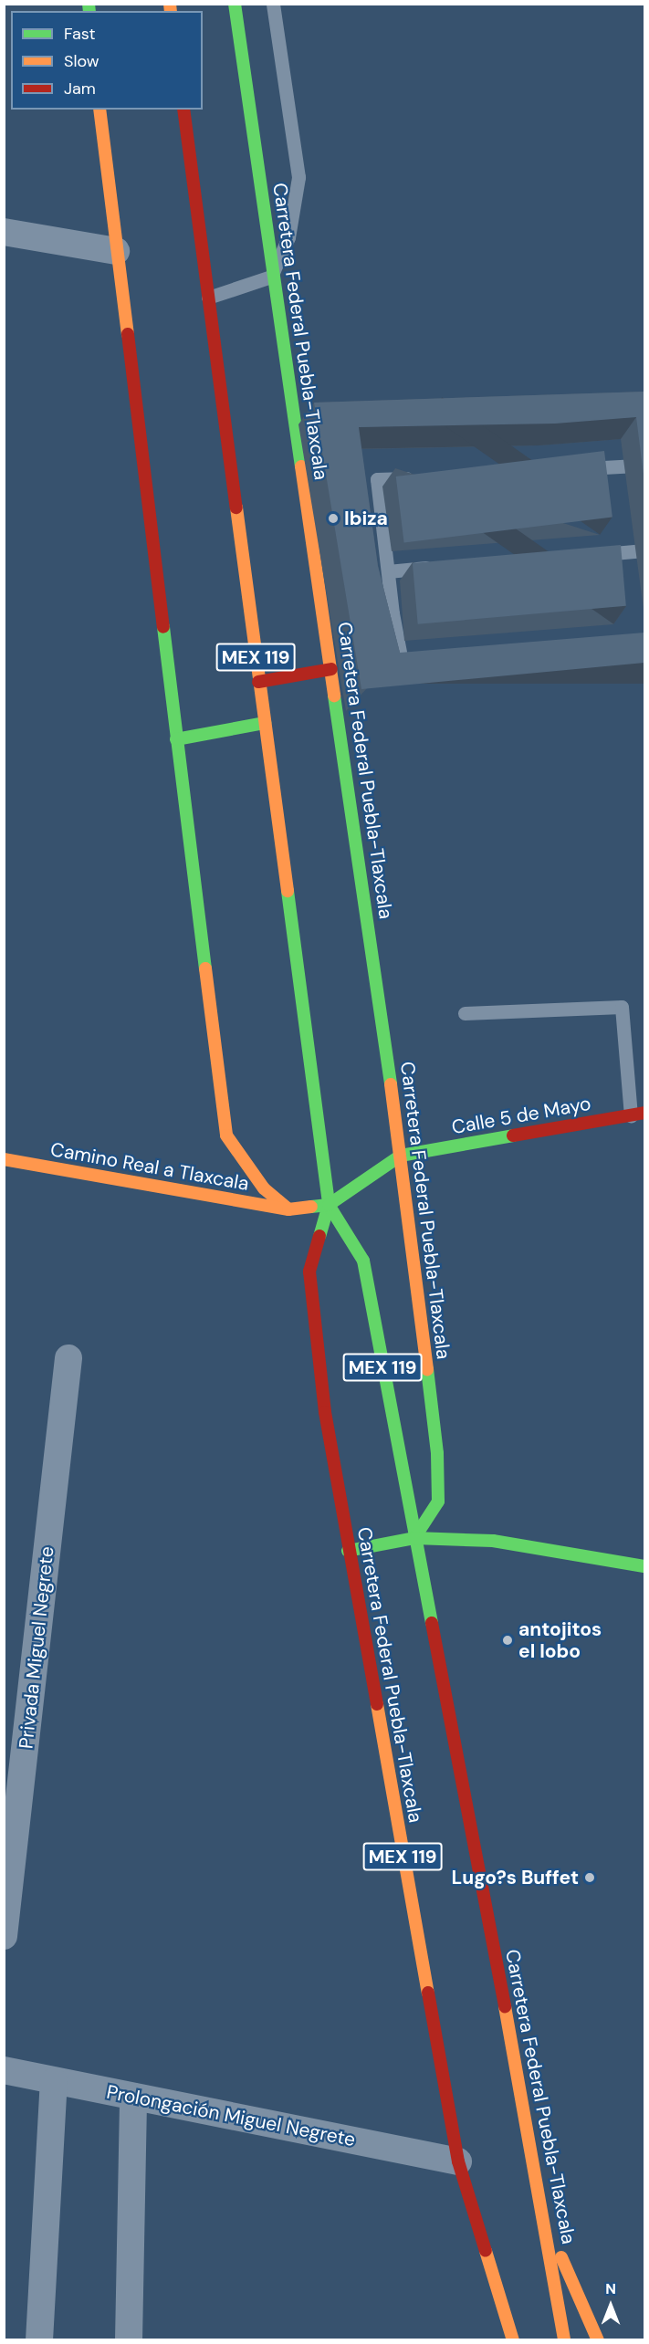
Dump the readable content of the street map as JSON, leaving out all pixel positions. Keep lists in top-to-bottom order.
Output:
{
  "streets": {
    "main road": [
      "Carretera Federal Puebla-Tlaxcala",
      "MEX 119",
      "Calle 5 de Mayo",
      "Camino Real a Tlaxcala"
    ],
    "street": ["Privada Miguel Negrete", "Prolongación Miguel Negrete"]
  },
  "crossings": [
    ["Carretera Federal Puebla-Tlaxcala", "Calle 5 de Mayo"],
    ["Carretera Federal Puebla-Tlaxcala", "Prolongación Miguel Negrete"],
    ["Calle 5 de Mayo", "Camino Real a Tlaxcala"]
  ],
  "places": ["Ibiza", "antojitos el lobo", "Lugo?s Buffet"],
  "legend": ["Fast", "Slow", "Jam"],
  "north": "top"
}
